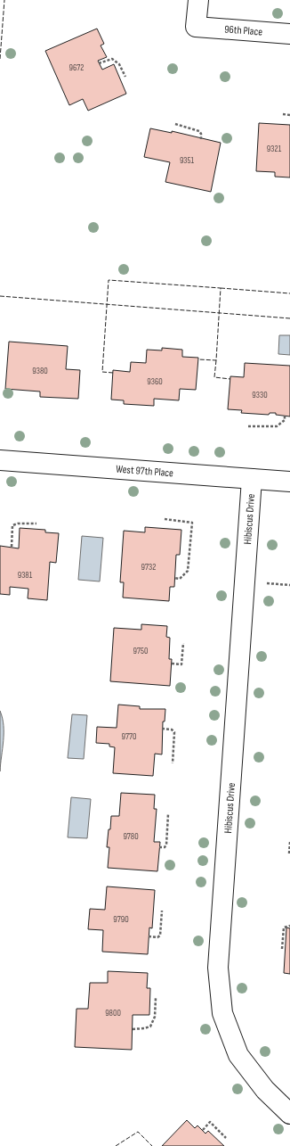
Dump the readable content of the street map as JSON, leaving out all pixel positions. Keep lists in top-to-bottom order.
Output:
{
  "streets": {
    "street": ["96th Place", "West 97th Place", "Hibiscus Drive"]
  },
  "crossings": [
    ["West 97th Place", "Hibiscus Drive"]
  ],
  "house_numbers": [
    "9672",
    "9321",
    "9351",
    "9380",
    "9360",
    "9330",
    "9732",
    "9381",
    "9750",
    "9770",
    "9780",
    "9790",
    "9800"
  ]
}
